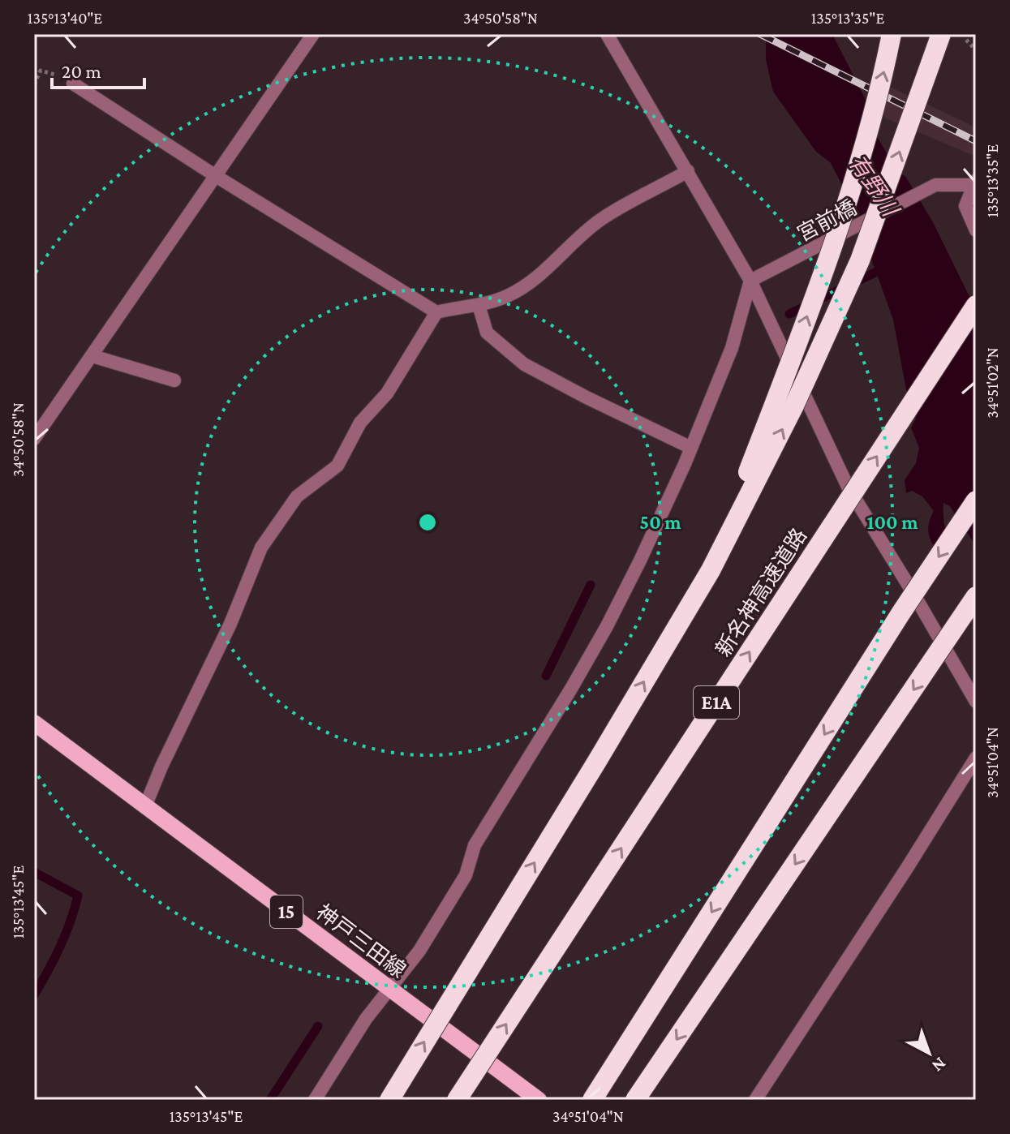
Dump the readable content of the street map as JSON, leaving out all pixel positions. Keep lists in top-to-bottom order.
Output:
{
  "streets": {
    "highway": ["新名神高速道路", "E1A"],
    "main road": ["15", "神戸三田線"],
    "street": ["宮前橋"]
  },
  "water": ["有野川"],
  "scale_bar": "20 m",
  "north": "bottom right",
  "coordinates": [
    "135°13'40\"E",
    "34°50'58\"N",
    "135°13'35\"E",
    "34°51'02\"N",
    "34°51'04\"N",
    "135°13'45\"E"
  ],
  "rings": ["50 m", "100 m"]
}
